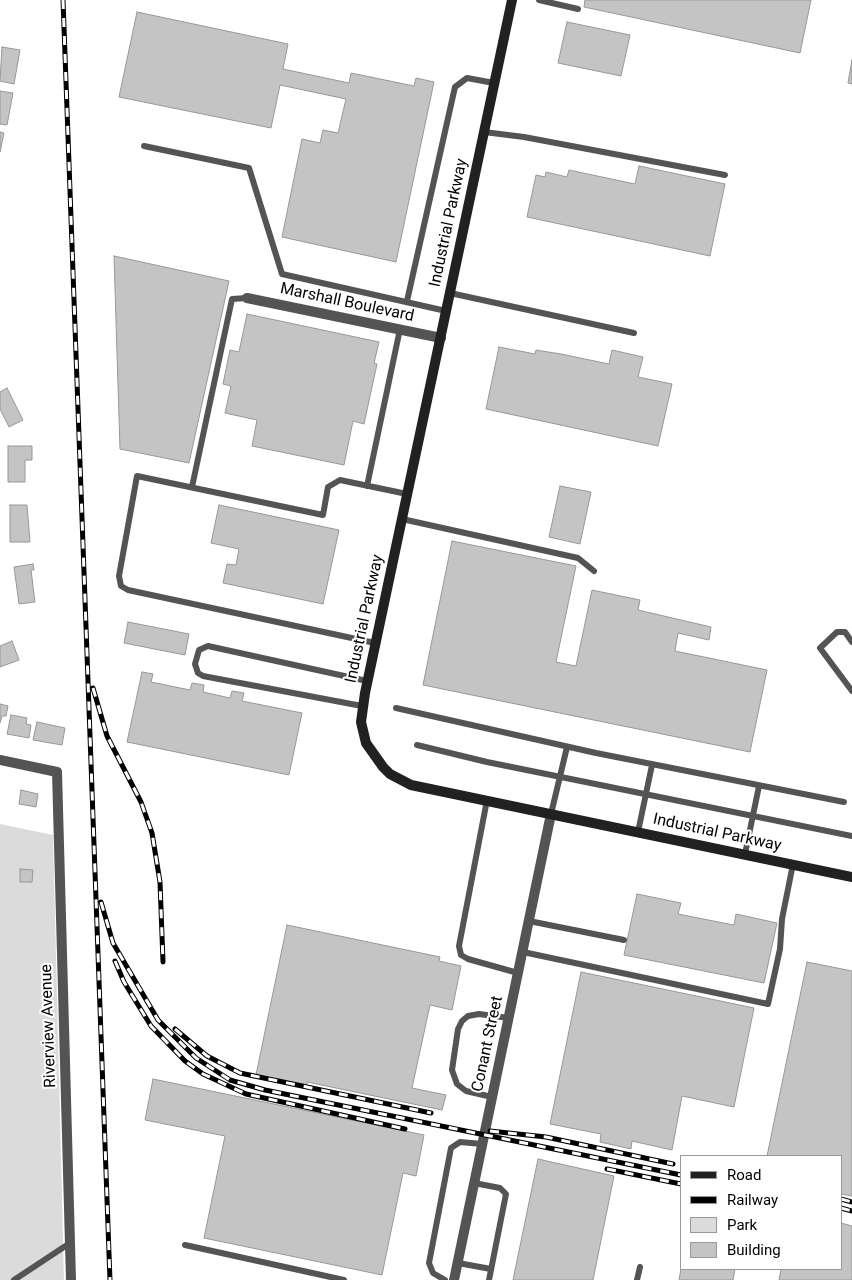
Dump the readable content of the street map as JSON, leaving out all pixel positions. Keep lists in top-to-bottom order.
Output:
{
  "streets": {
    "street": [
      "Industrial Parkway",
      "Marshall Boulevard",
      "Riverview Avenue",
      "Conant Street"
    ]
  },
  "crossings": [
    ["Industrial Parkway", "Marshall Boulevard"],
    ["Industrial Parkway", "Conant Street"]
  ],
  "legend": [
    "Road",
    "Railway",
    "Park",
    "Building"
  ]
}
